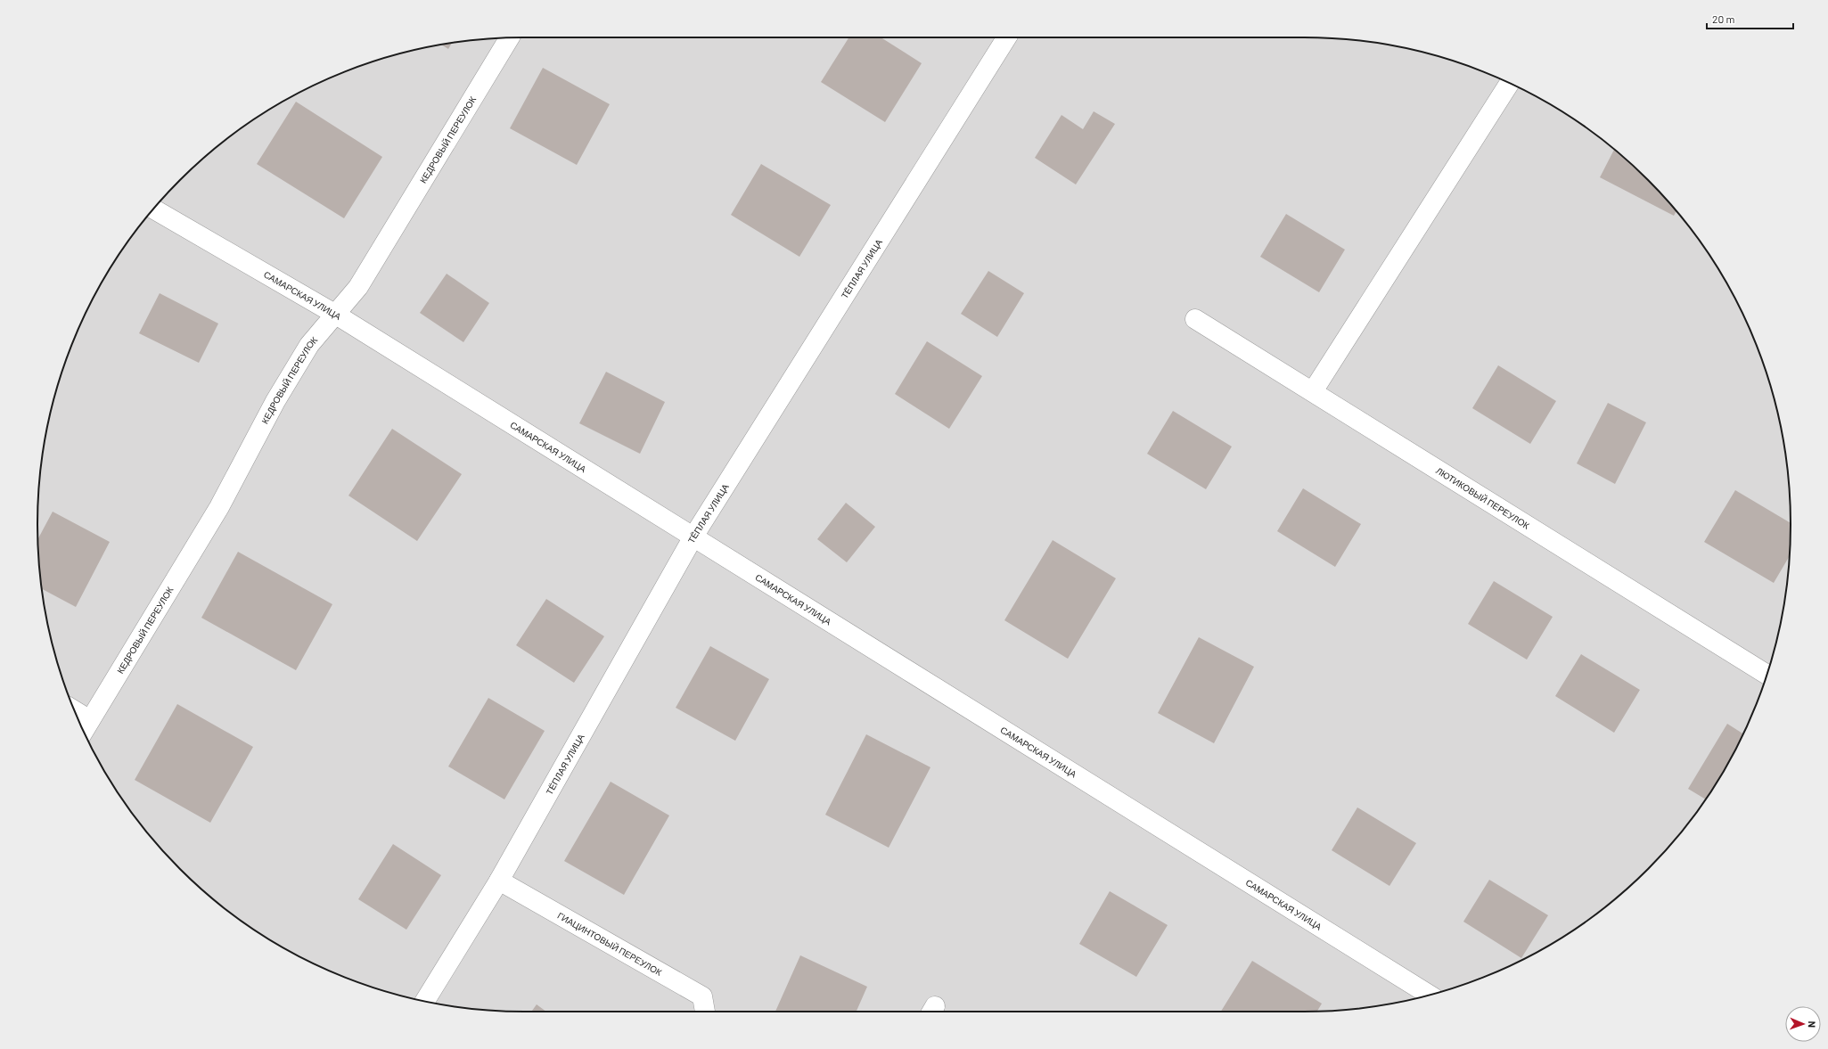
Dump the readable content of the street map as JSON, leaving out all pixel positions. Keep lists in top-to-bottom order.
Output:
{
  "streets": {
    "street": [
      "КЕДРОВЫЙ ПЕРЕУЛОК",
      "ТЁПЛАЯ УЛИЦА",
      "САМАРСКАЯ УЛИЦА",
      "ЛЮТИКОВЫЙ ПЕРЕУЛОК",
      "ГИАЦИНТОВЫЙ ПЕРЕУЛОК"
    ]
  },
  "crossings": [
    ["КЕДРОВЫЙ ПЕРЕУЛОК", "САМАРСКАЯ УЛИЦА"],
    ["ТЁПЛАЯ УЛИЦА", "САМАРСКАЯ УЛИЦА"],
    ["ТЁПЛАЯ УЛИЦА", "ГИАЦИНТОВЫЙ ПЕРЕУЛОК"]
  ],
  "scale_bar": "20 m",
  "north": "right"
}
